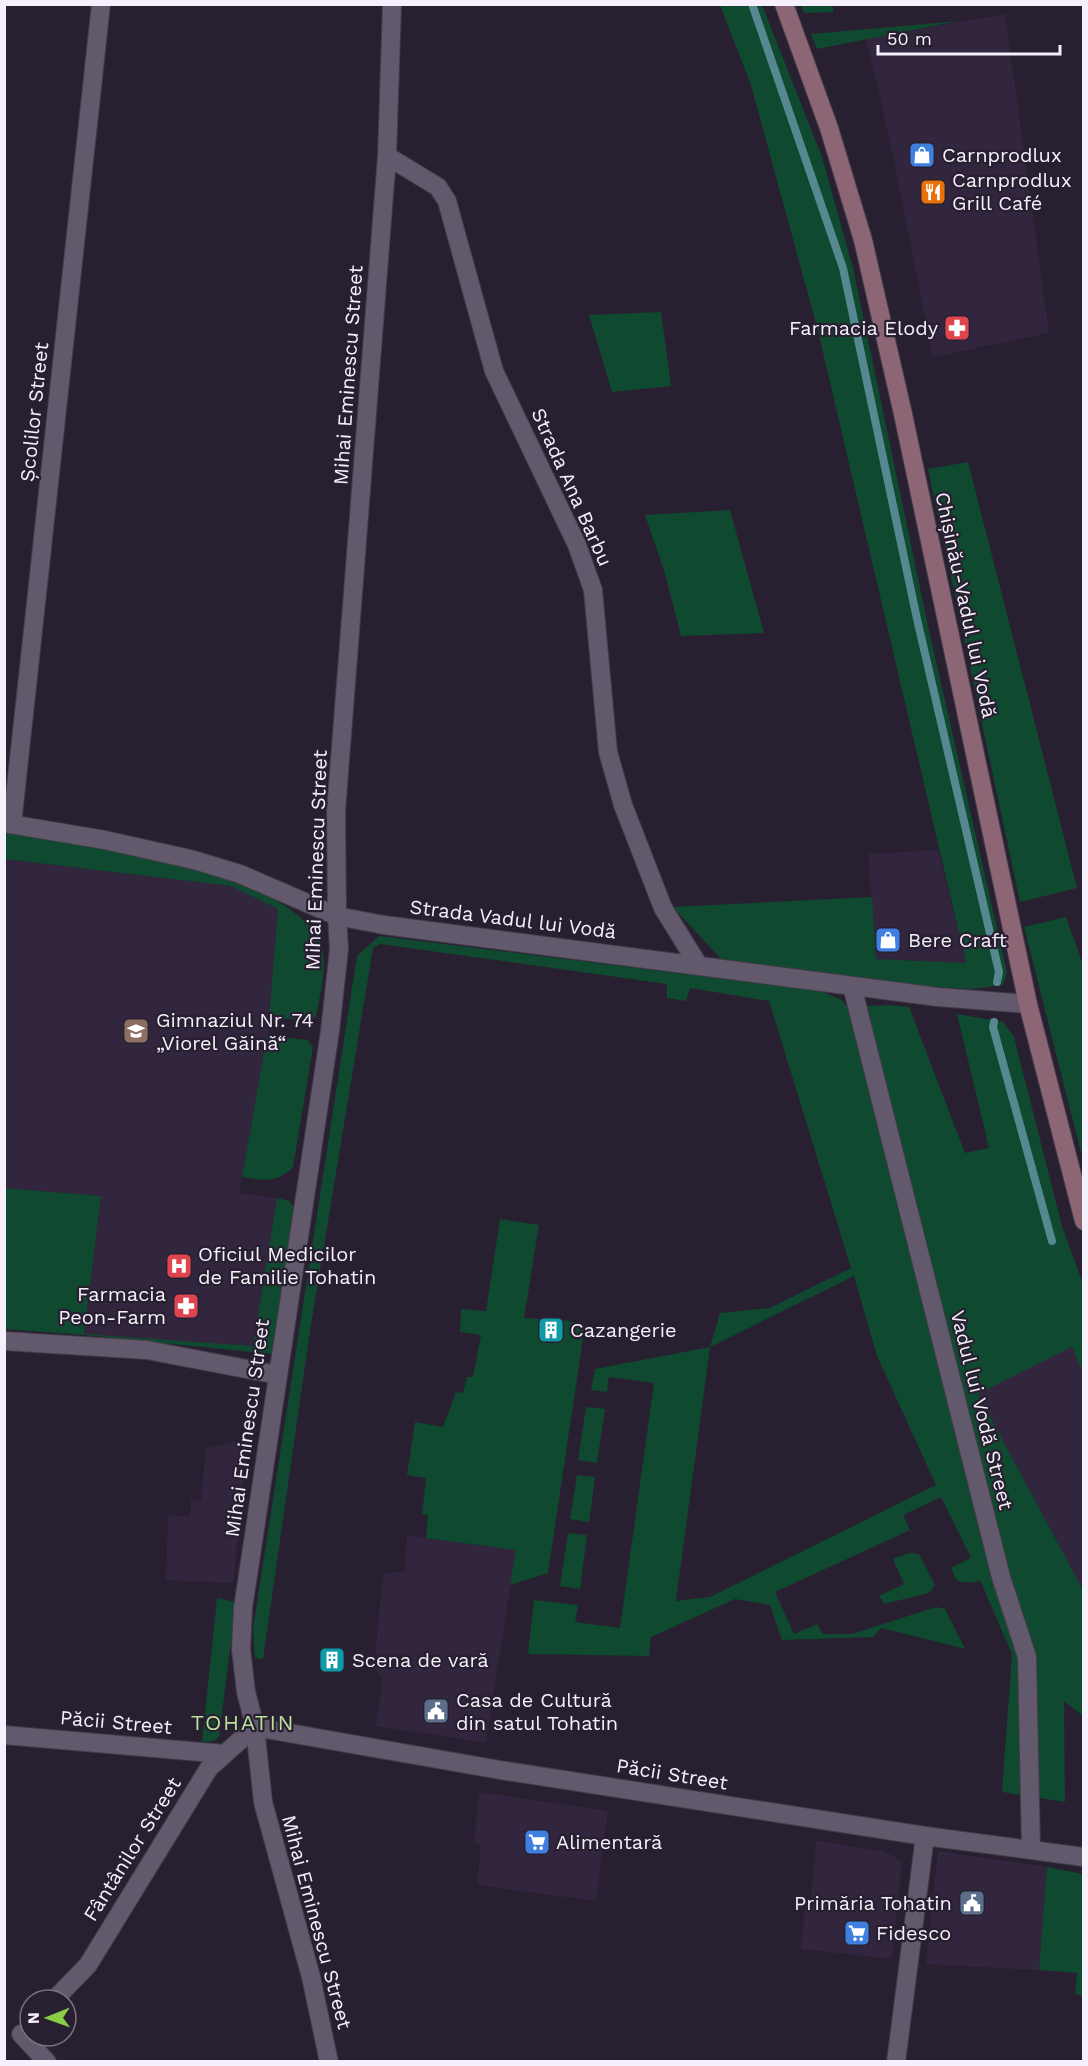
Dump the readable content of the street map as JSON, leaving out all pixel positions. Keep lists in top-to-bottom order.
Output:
{
  "streets": {
    "main road": ["Chișinău-Vadul lui Vodă"],
    "street": [
      "Mihai Eminescu Street",
      "Școlilor Street",
      "Strada Ana Barbu",
      "Strada Vadul lui Vodă",
      "Vadul lui Vodă Street",
      "Păcii Street",
      "Fântânilor Street"
    ]
  },
  "crossings": [
    ["Mihai Eminescu Street", "Strada Ana Barbu"],
    ["Mihai Eminescu Street", "Strada Vadul lui Vodă"],
    ["Mihai Eminescu Street", "Păcii Street"],
    ["Mihai Eminescu Street", "Fântânilor Street"],
    ["Școlilor Street", "Strada Vadul lui Vodă"],
    ["Strada Ana Barbu", "Strada Vadul lui Vodă"],
    ["Chișinău-Vadul lui Vodă", "Strada Vadul lui Vodă"],
    ["Strada Vadul lui Vodă", "Vadul lui Vodă Street"],
    ["Vadul lui Vodă Street", "Păcii Street"],
    ["Păcii Street", "Fântânilor Street"]
  ],
  "districts": ["TOHATIN"],
  "places": {
    "shop": ["Carnprodlux", "Bere Craft"],
    "restaurant": ["Carnprodlux Grill Café"],
    "pharmacy": ["Farmacia Elody", "Farmacia Peon-Farm"],
    "school or university": ["Gimnaziul Nr. 74 „Viorel Găină“"],
    "hospital": ["Oficiul Medicilor de Familie Tohatin"],
    "building": ["Cazangerie", "Scena de vară"],
    "public building": ["Casa de Cultură din satul Tohatin", "Primăria Tohatin"],
    "supermarket": ["Alimentară", "Fidesco"]
  },
  "scale_bar": "50 m",
  "north": "left"
}
